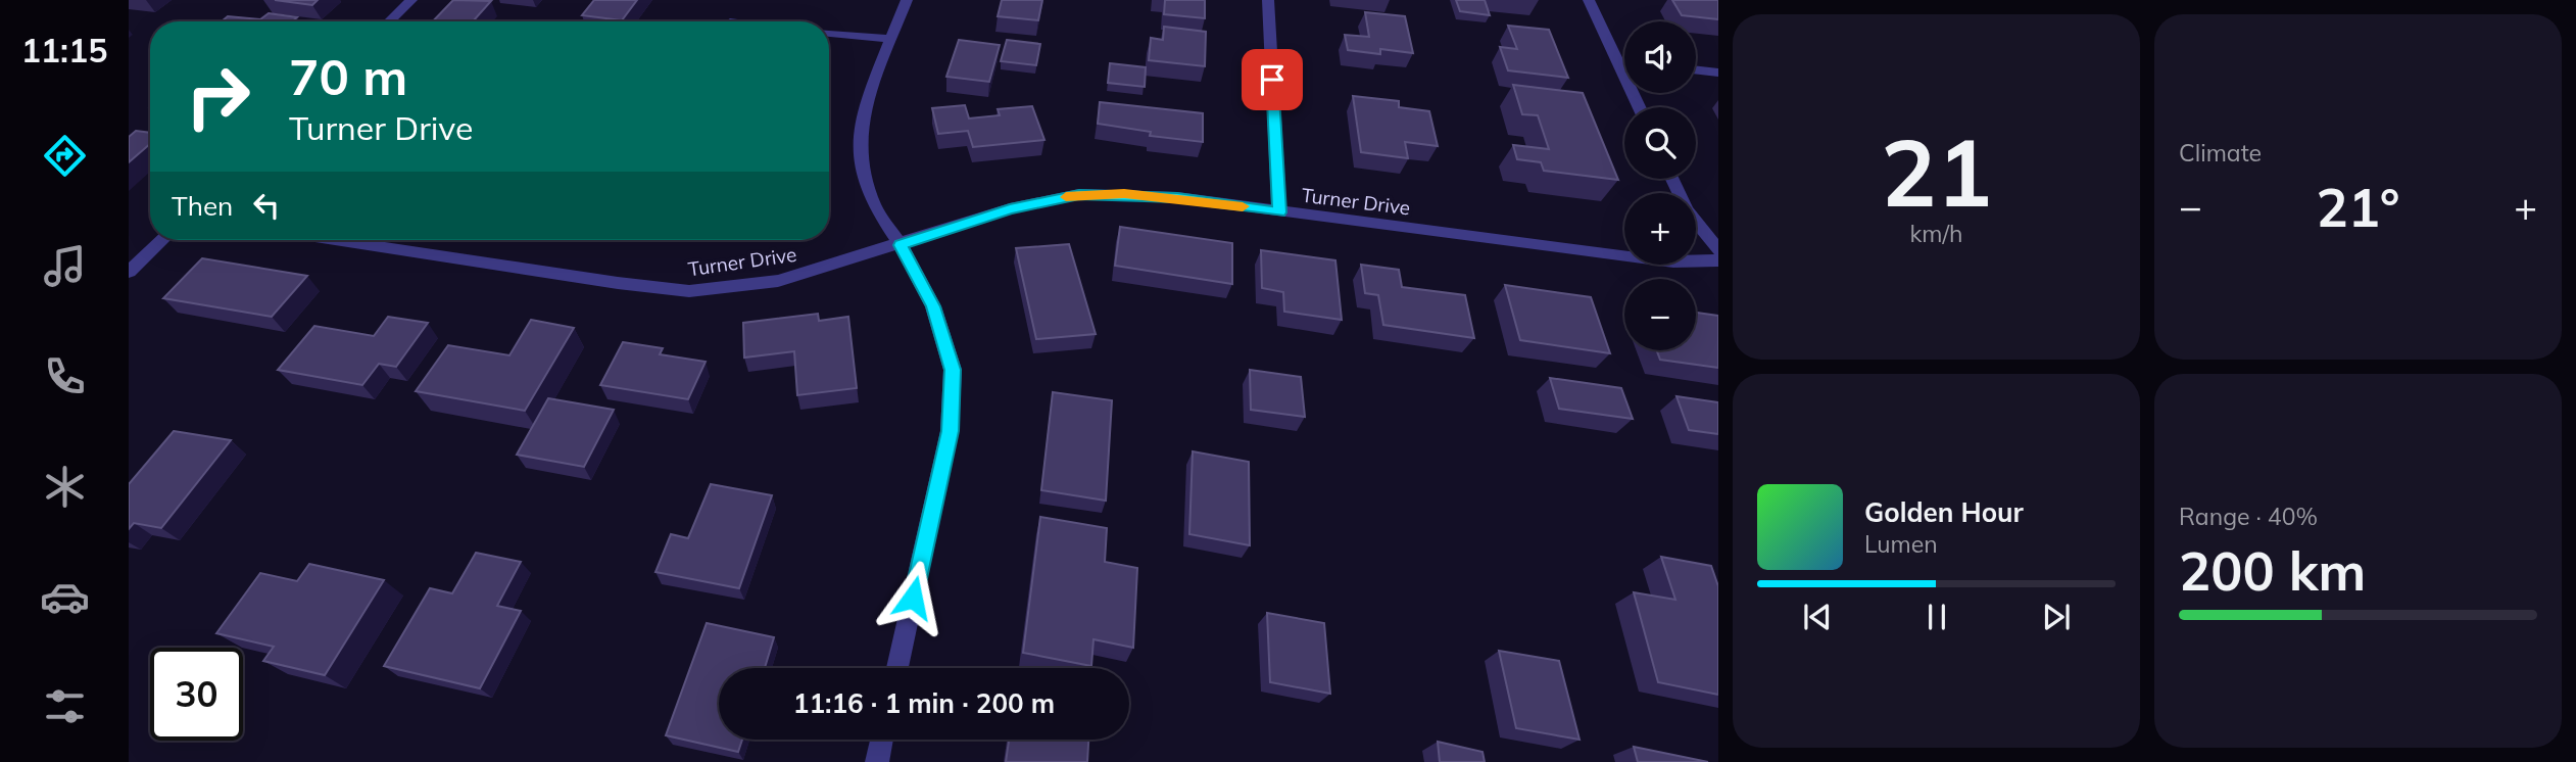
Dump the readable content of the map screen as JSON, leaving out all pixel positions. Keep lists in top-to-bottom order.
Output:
{
  "streets": {
    "street": ["Turner Drive"]
  },
  "page": {
    "tabs": "11:15",
    "tile": [
      ["21", "km/h"],
      "Climate",
      ["Range · 40%", "200 km"]
    ],
    "map_buttons": ["+", "−"],
    "turn": ["70 m", "Turner Drive"],
    "then": "Then",
    "heat": ["−", "21°", "+"],
    "song": ["Golden Hour", "Lumen"],
    "limit": "30",
    "trip": "11:16 · 1 min · 200 m"
  }
}
